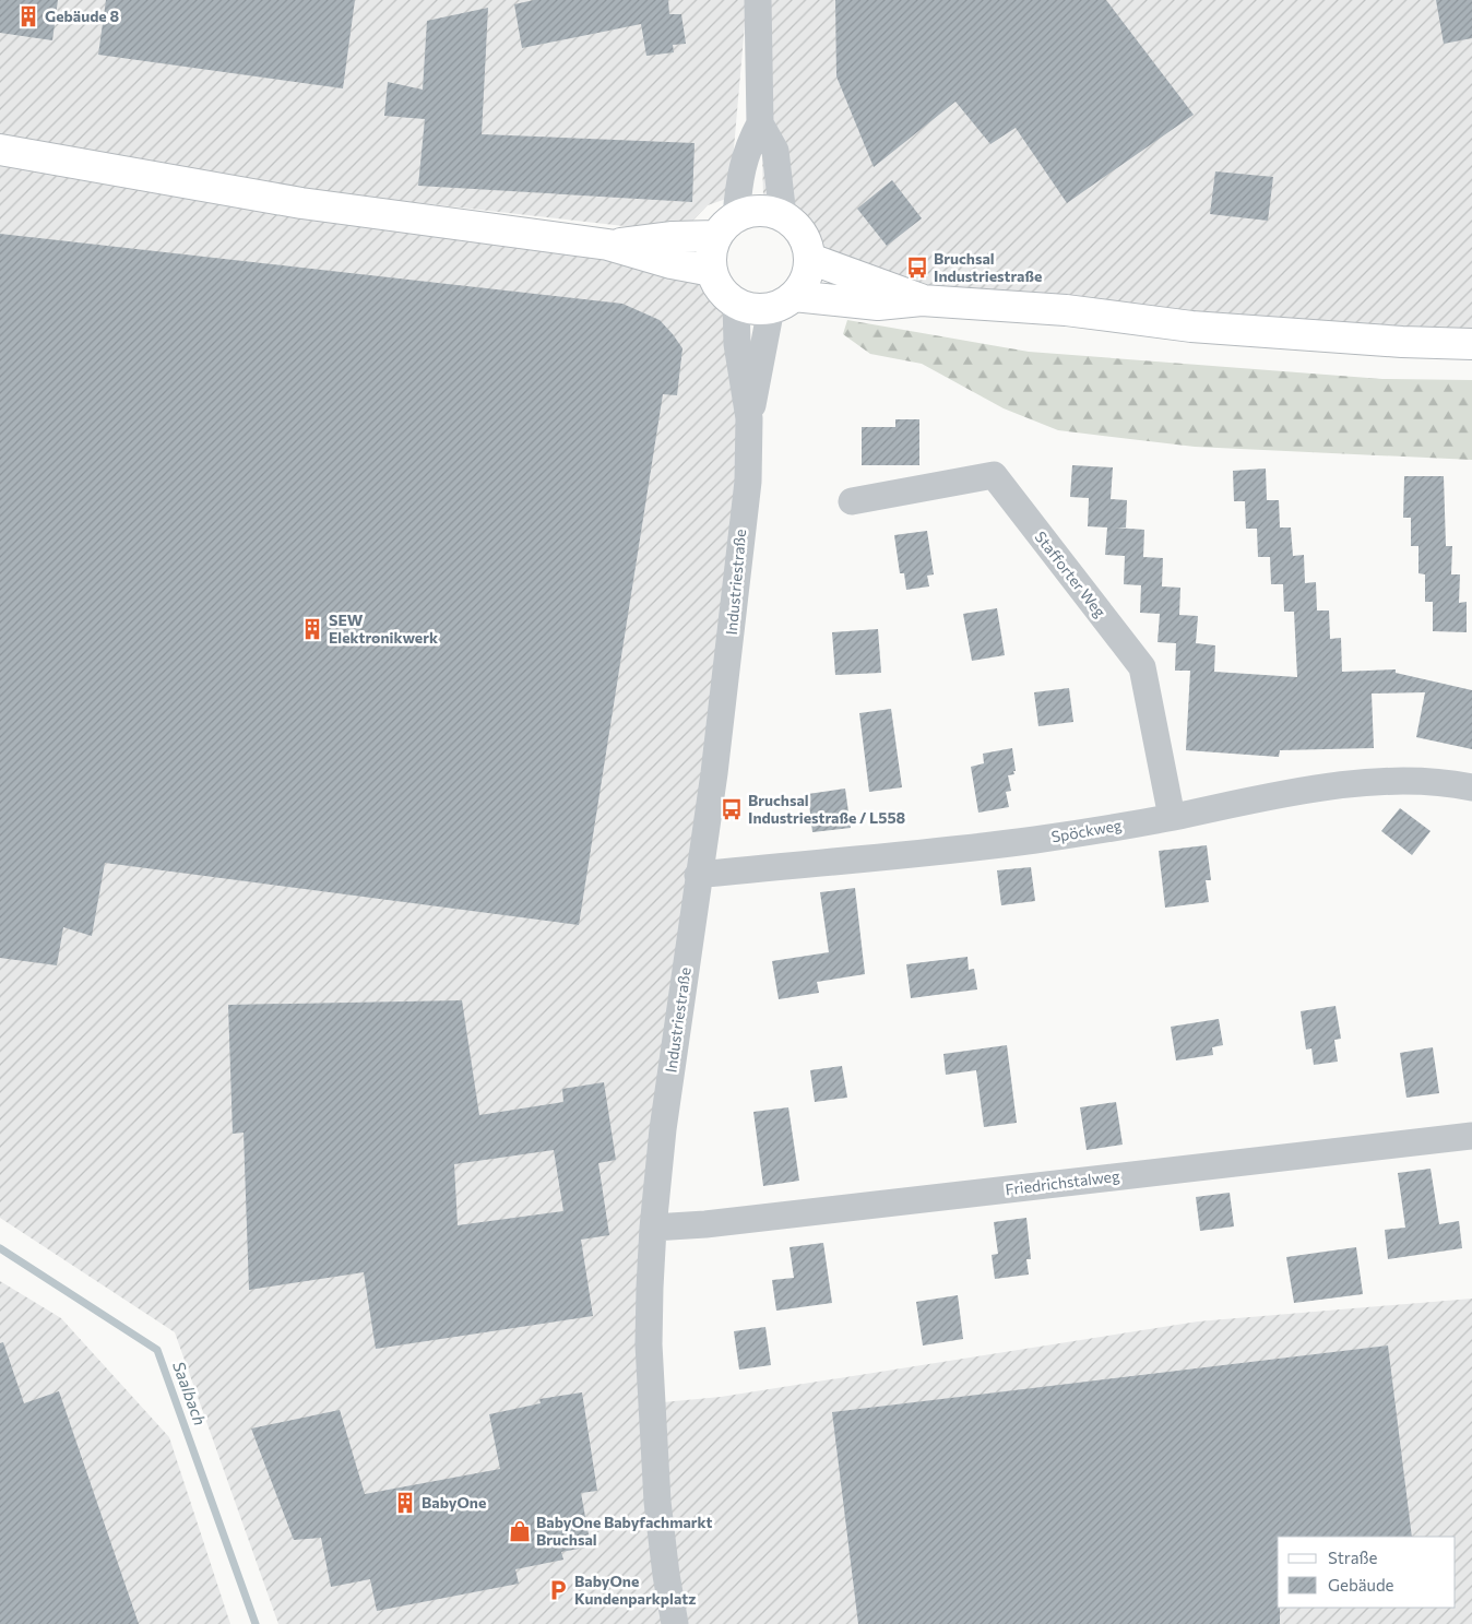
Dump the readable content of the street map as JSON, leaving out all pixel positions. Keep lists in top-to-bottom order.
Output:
{
  "streets": {
    "street": [
      "Stafforter Weg",
      "Industriestraße",
      "Spöckweg",
      "Friedrichstalweg"
    ]
  },
  "crossings": [
    ["Stafforter Weg", "Spöckweg"],
    ["Industriestraße", "Spöckweg"],
    ["Industriestraße", "Friedrichstalweg"]
  ],
  "water": ["Saalbach"],
  "places": {
    "building": ["Gebäude 8", "SEW Elektronikwerk", "BabyOne"],
    "bus stop": ["Bruchsal Industriestraße", "Bruchsal Industriestraße / L558"],
    "shop": ["BabyOne Babyfachmarkt Bruchsal"],
    "parking": ["BabyOne Kundenparkplatz"]
  },
  "legend": ["Straße", "Gebäude"]
}
